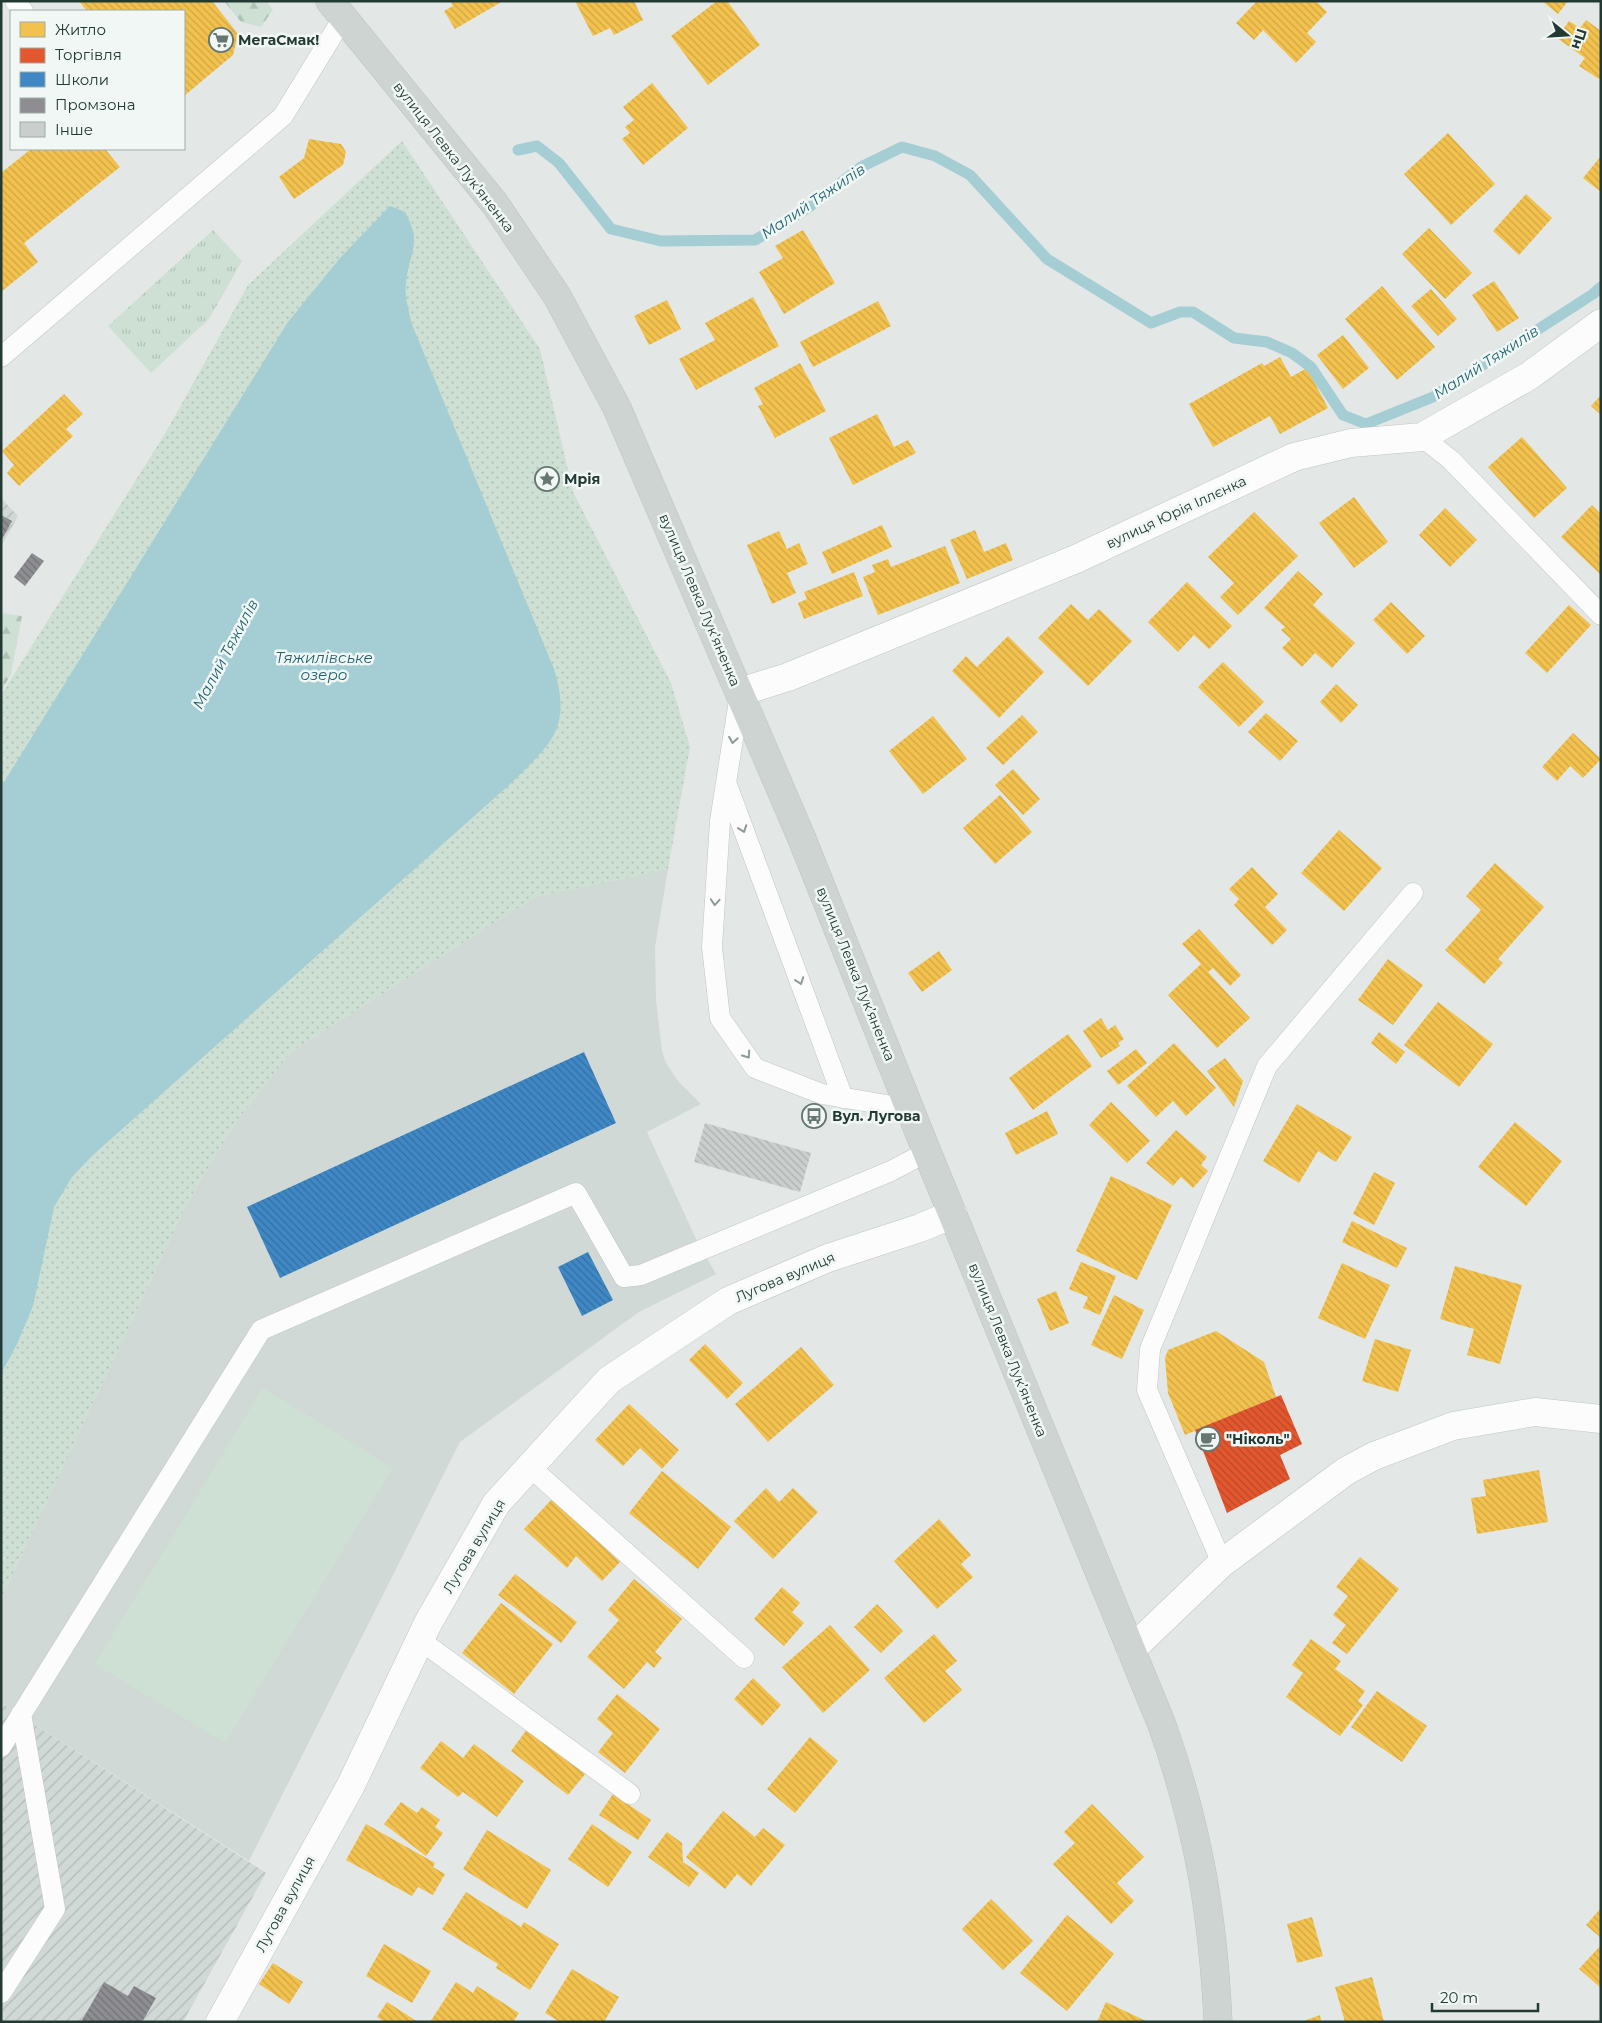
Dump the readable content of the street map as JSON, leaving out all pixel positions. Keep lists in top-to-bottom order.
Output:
{
  "streets": {
    "main road": ["вулиця Левка Лукʼяненка"],
    "street": ["вулиця Юрія Іллєнка", "Лугова вулиця"]
  },
  "crossings": [
    ["вулиця Левка Лукʼяненка", "вулиця Юрія Іллєнка"],
    ["вулиця Левка Лукʼяненка", "Лугова вулиця"]
  ],
  "water": ["Малий Тяжилів", "Тяжилівське озеро"],
  "places": {
    "supermarket": ["МегаСмак!"],
    "place": ["Мрія"],
    "bus stop": ["Вул. Лугова"],
    "cafe": ["\"Ніколь\""]
  },
  "legend": [
    "Житло",
    "Торгівля",
    "Школи",
    "Промзона",
    "Інше"
  ],
  "scale_bar": "20 m",
  "north": "right"
}
